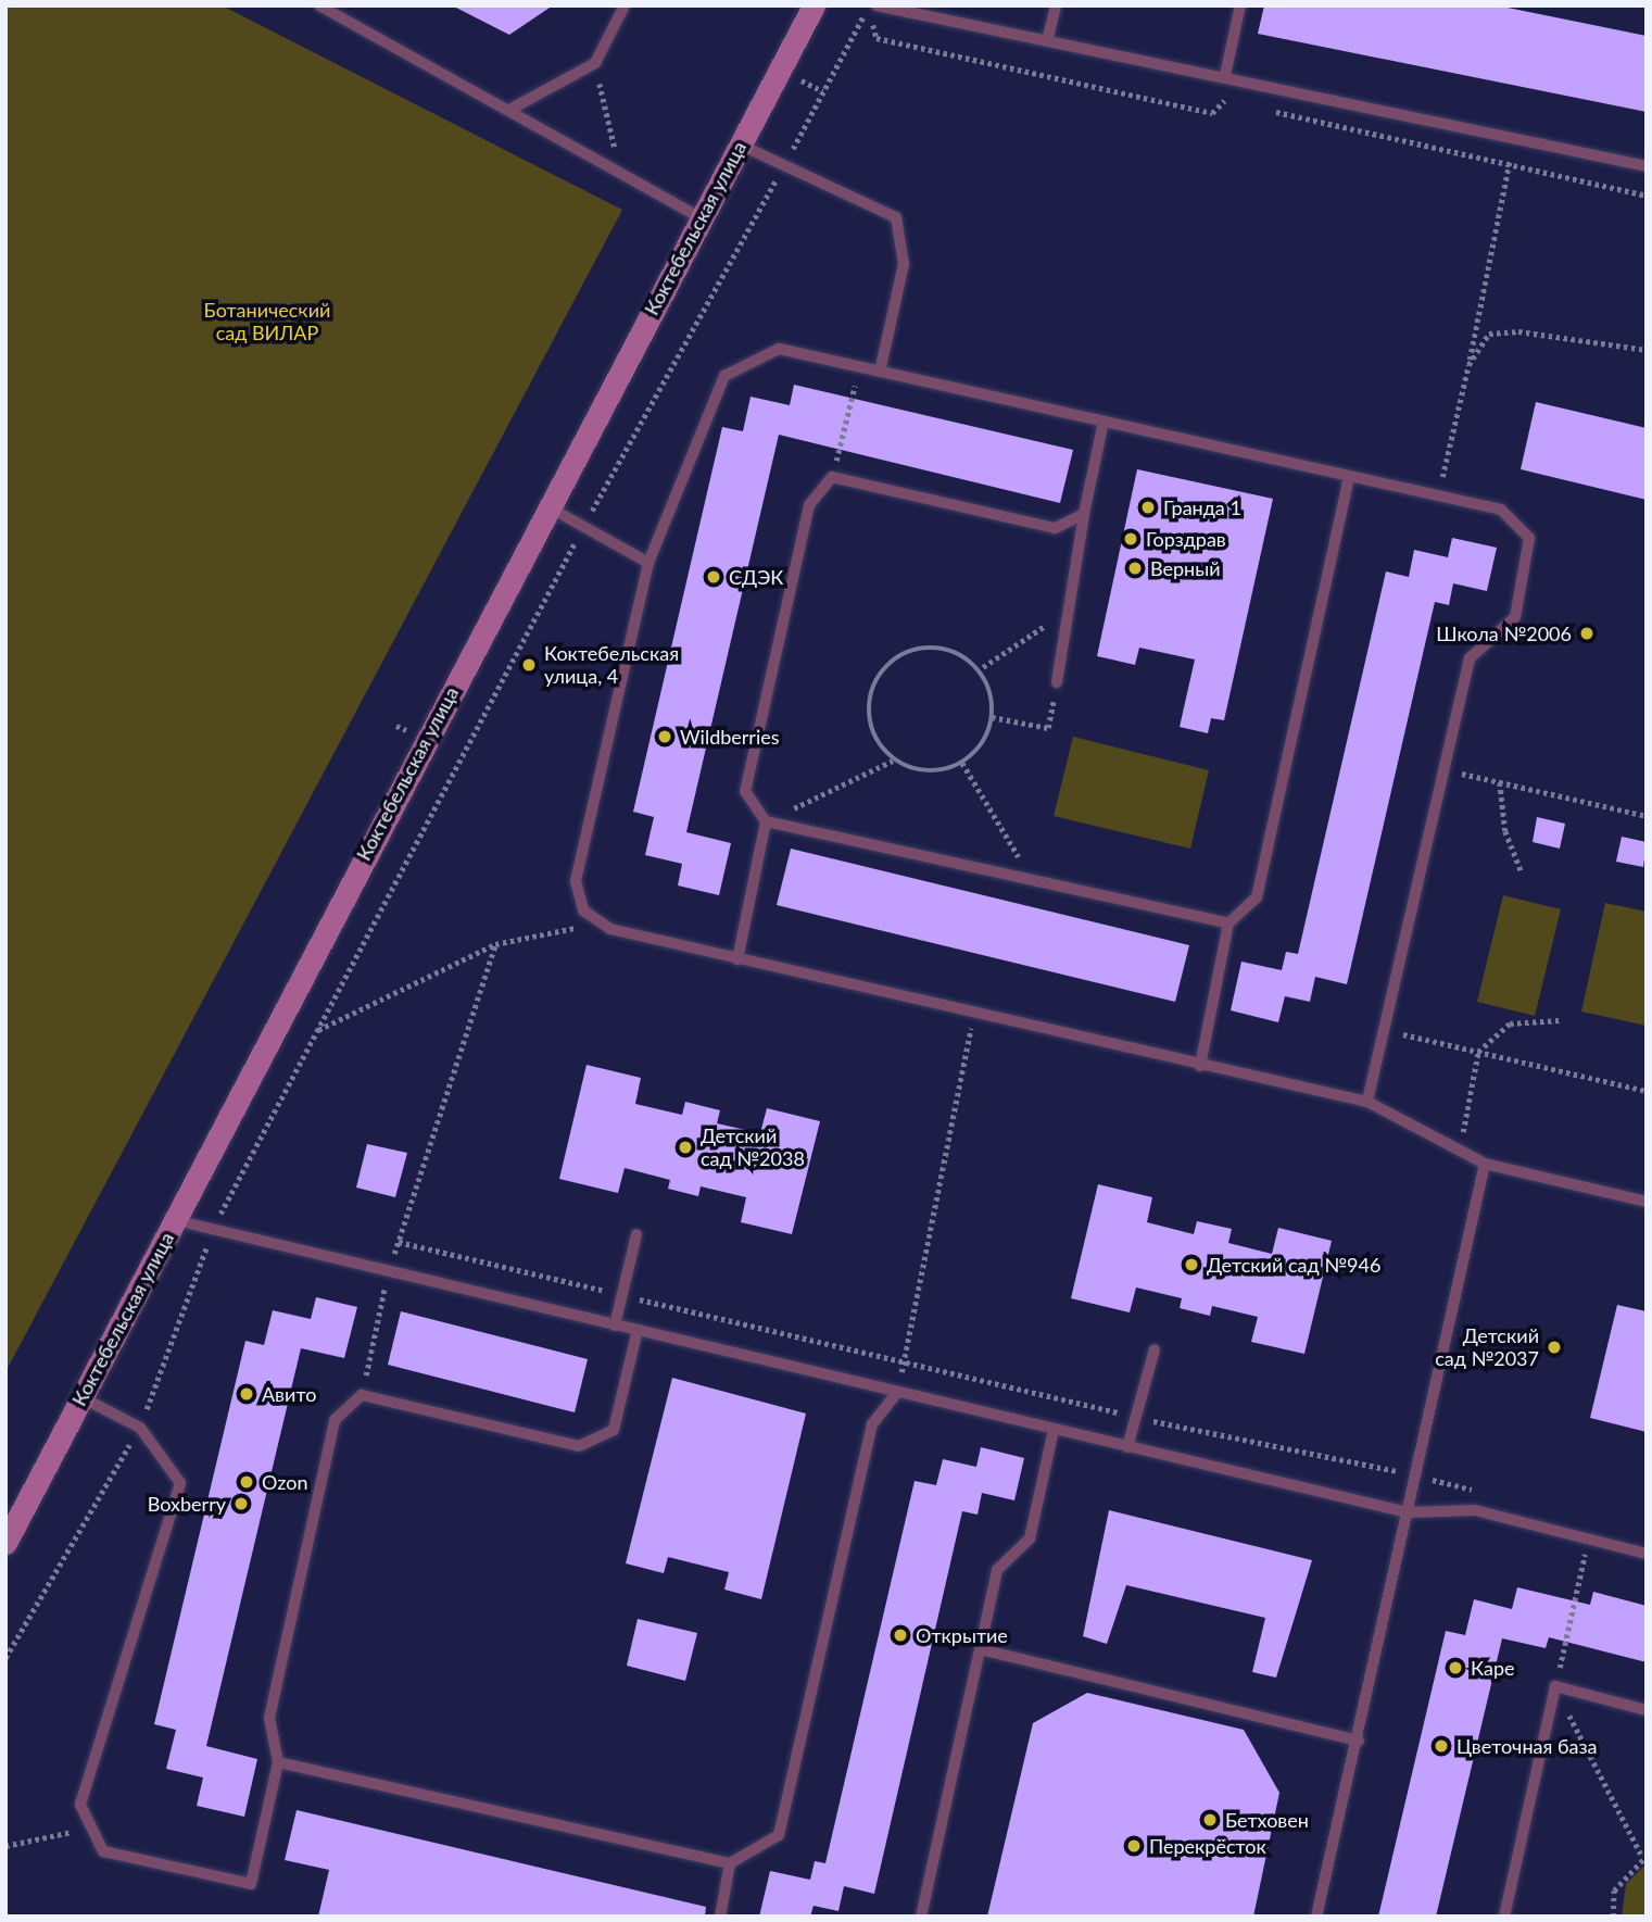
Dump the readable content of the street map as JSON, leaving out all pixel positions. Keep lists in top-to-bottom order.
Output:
{
  "streets": {
    "street": ["Коктебельская улица"]
  },
  "parks": ["Ботанический сад ВИЛАР"],
  "places": [
    "Гранда 1",
    "Горздрав",
    "Верный",
    "СДЭК",
    "Школа №2006",
    "Коктебельская улица, 4",
    "Wildberries",
    "Детский сад №2038",
    "Детский сад №946",
    "Детский сад №2037",
    "Авито",
    "Ozon",
    "Boxberry",
    "Открытие",
    "Каре",
    "Цветочная база",
    "Бетховен",
    "Перекрёсток"
  ]
}
